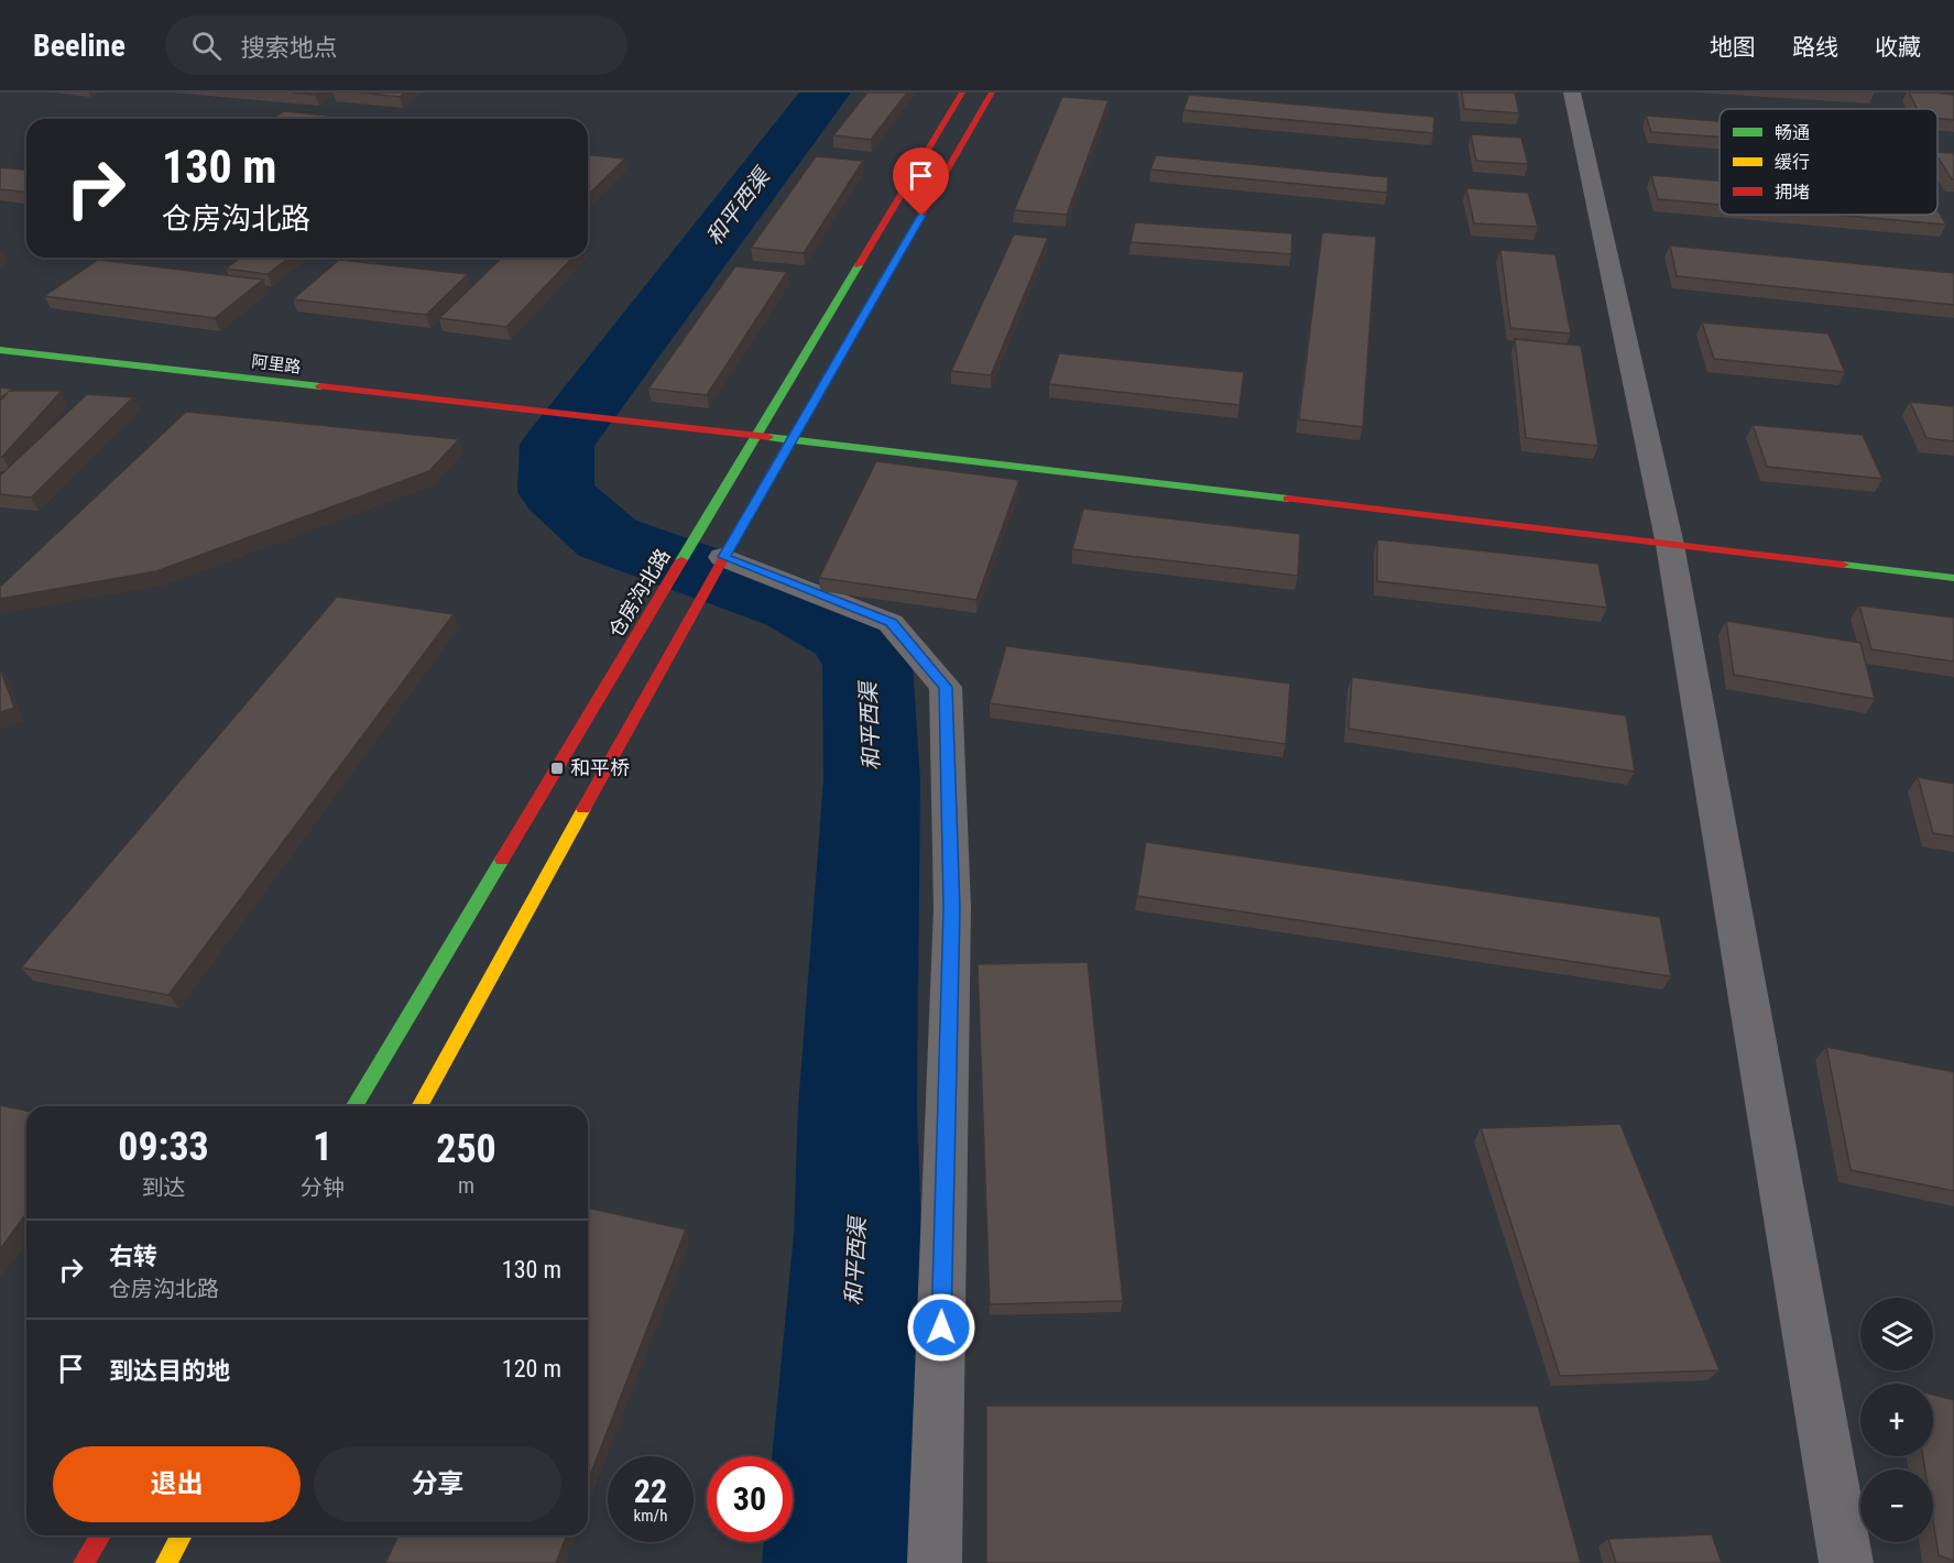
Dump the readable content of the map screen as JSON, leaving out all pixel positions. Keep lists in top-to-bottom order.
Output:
{
  "streets": {
    "main road": ["阿里路", "仓房沟北路"]
  },
  "crossings": [
    ["阿里路", "仓房沟北路"]
  ],
  "water": ["和平西渠"],
  "places": {
    "transit": ["和平桥"]
  },
  "legend": ["畅通", "缓行", "拥堵"],
  "page": {
    "header": "Beeline",
    "search": "搜索地点",
    "nav": ["地图", "路线", "收藏"],
    "turn": ["130 m", "仓房沟北路"],
    "eta": [
      "09:33",
      "到达",
      "1",
      "分钟",
      "250",
      "m"
    ],
    "list": [
      {
        "name": "右转",
        "note": "仓房沟北路",
        "value": "130 m"
      },
      {
        "name": "到达目的地",
        "value": "120 m"
      }
    ],
    "map_buttons": ["+", "−"],
    "buttons": ["退出", "分享"],
    "speed": "22 km/h",
    "limit": "30"
  }
}
